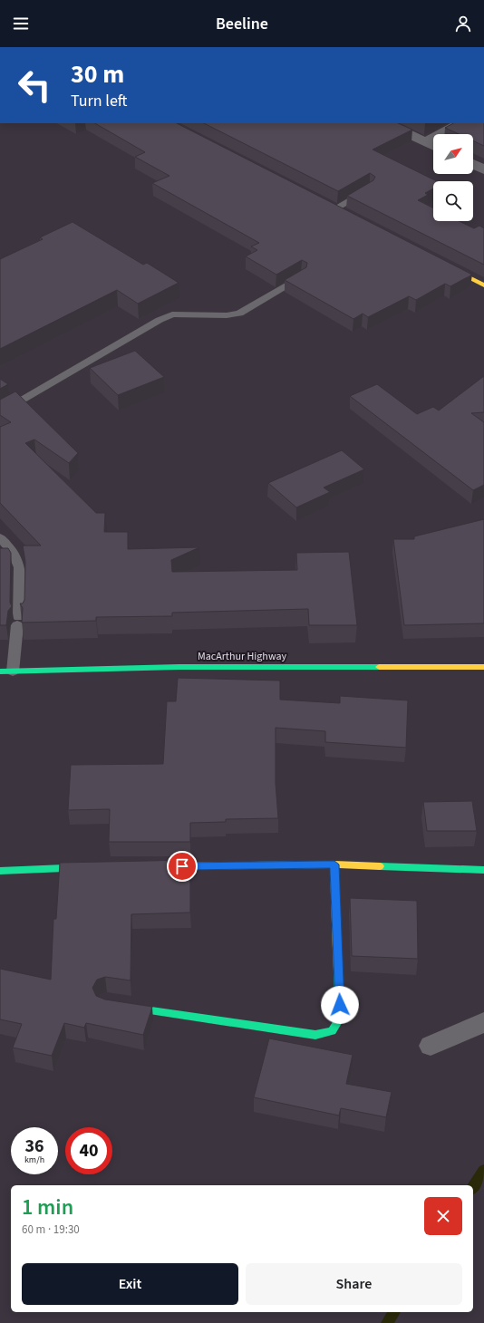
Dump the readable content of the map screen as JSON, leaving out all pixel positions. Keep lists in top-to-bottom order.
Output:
{
  "streets": {
    "main road": ["MacArthur Highway"]
  },
  "north": "top right",
  "page": {
    "header": "Beeline",
    "turn": ["30 m", "Turn left"],
    "speed": "36 km/h",
    "limit": "40",
    "heading": ["1 min", "60 m · 19:30"],
    "buttons": ["Exit", "Share"]
  }
}
